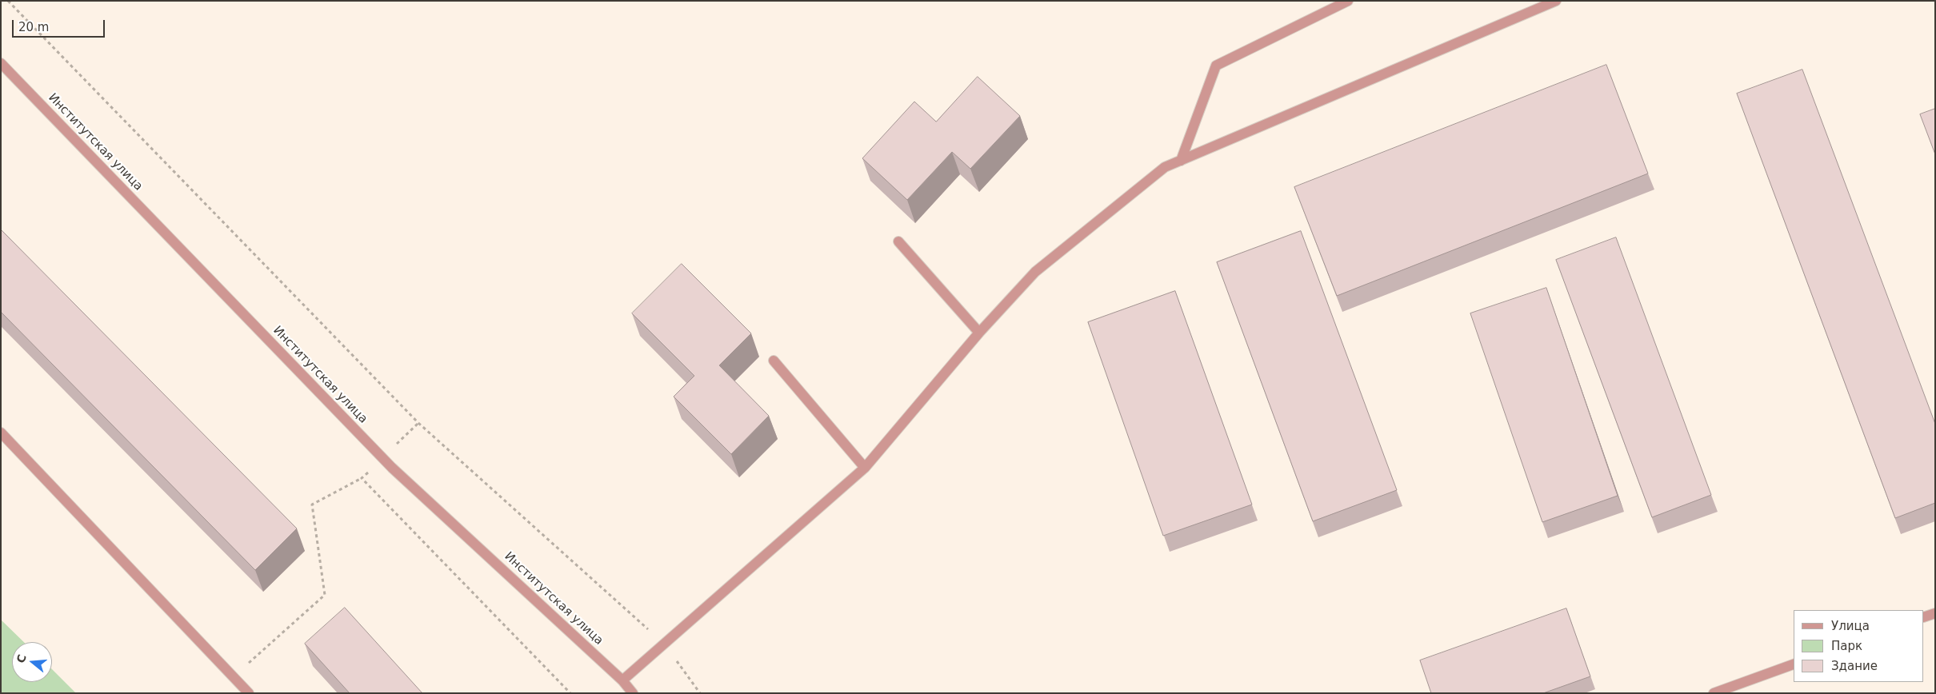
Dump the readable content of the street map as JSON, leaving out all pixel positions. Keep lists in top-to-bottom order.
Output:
{
  "streets": {
    "street": ["Институтская улица"]
  },
  "legend": ["Улица", "Парк", "Здание"],
  "scale_bar": "20 m",
  "north": "left"
}
